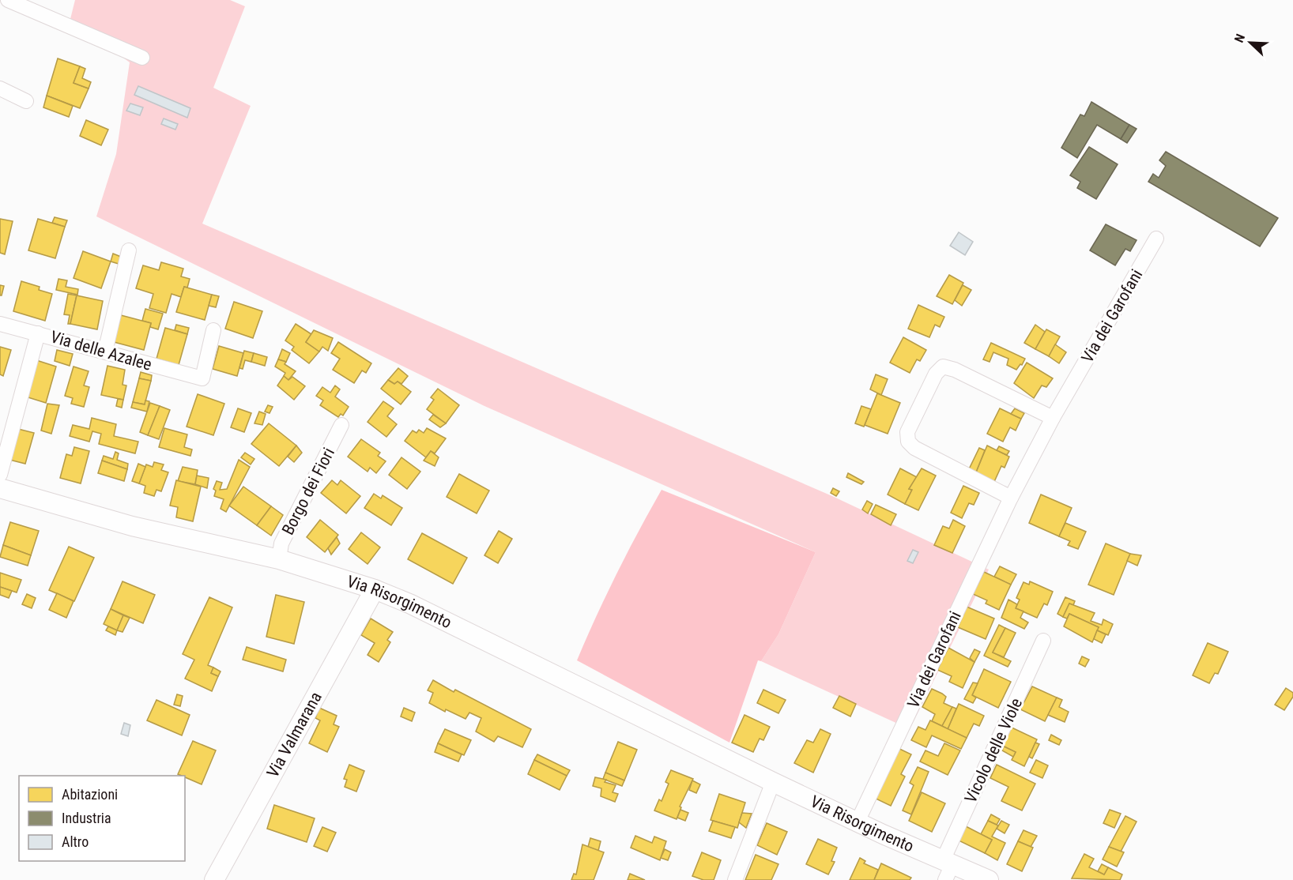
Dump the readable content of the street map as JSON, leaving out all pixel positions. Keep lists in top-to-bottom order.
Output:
{
  "streets": {
    "street": [
      "Via dei Garofani",
      "Via delle Azalee",
      "Borgo dei Fiori",
      "Via Risorgimento",
      "Via Valmarana",
      "Vicolo delle Viole"
    ]
  },
  "crossings": [
    ["Via dei Garofani", "Via Risorgimento"],
    ["Borgo dei Fiori", "Via Risorgimento"],
    ["Via Risorgimento", "Via Valmarana"],
    ["Via Risorgimento", "Vicolo delle Viole"]
  ],
  "legend": ["Abitazioni", "Industria", "Altro"],
  "north": "top left"
}
